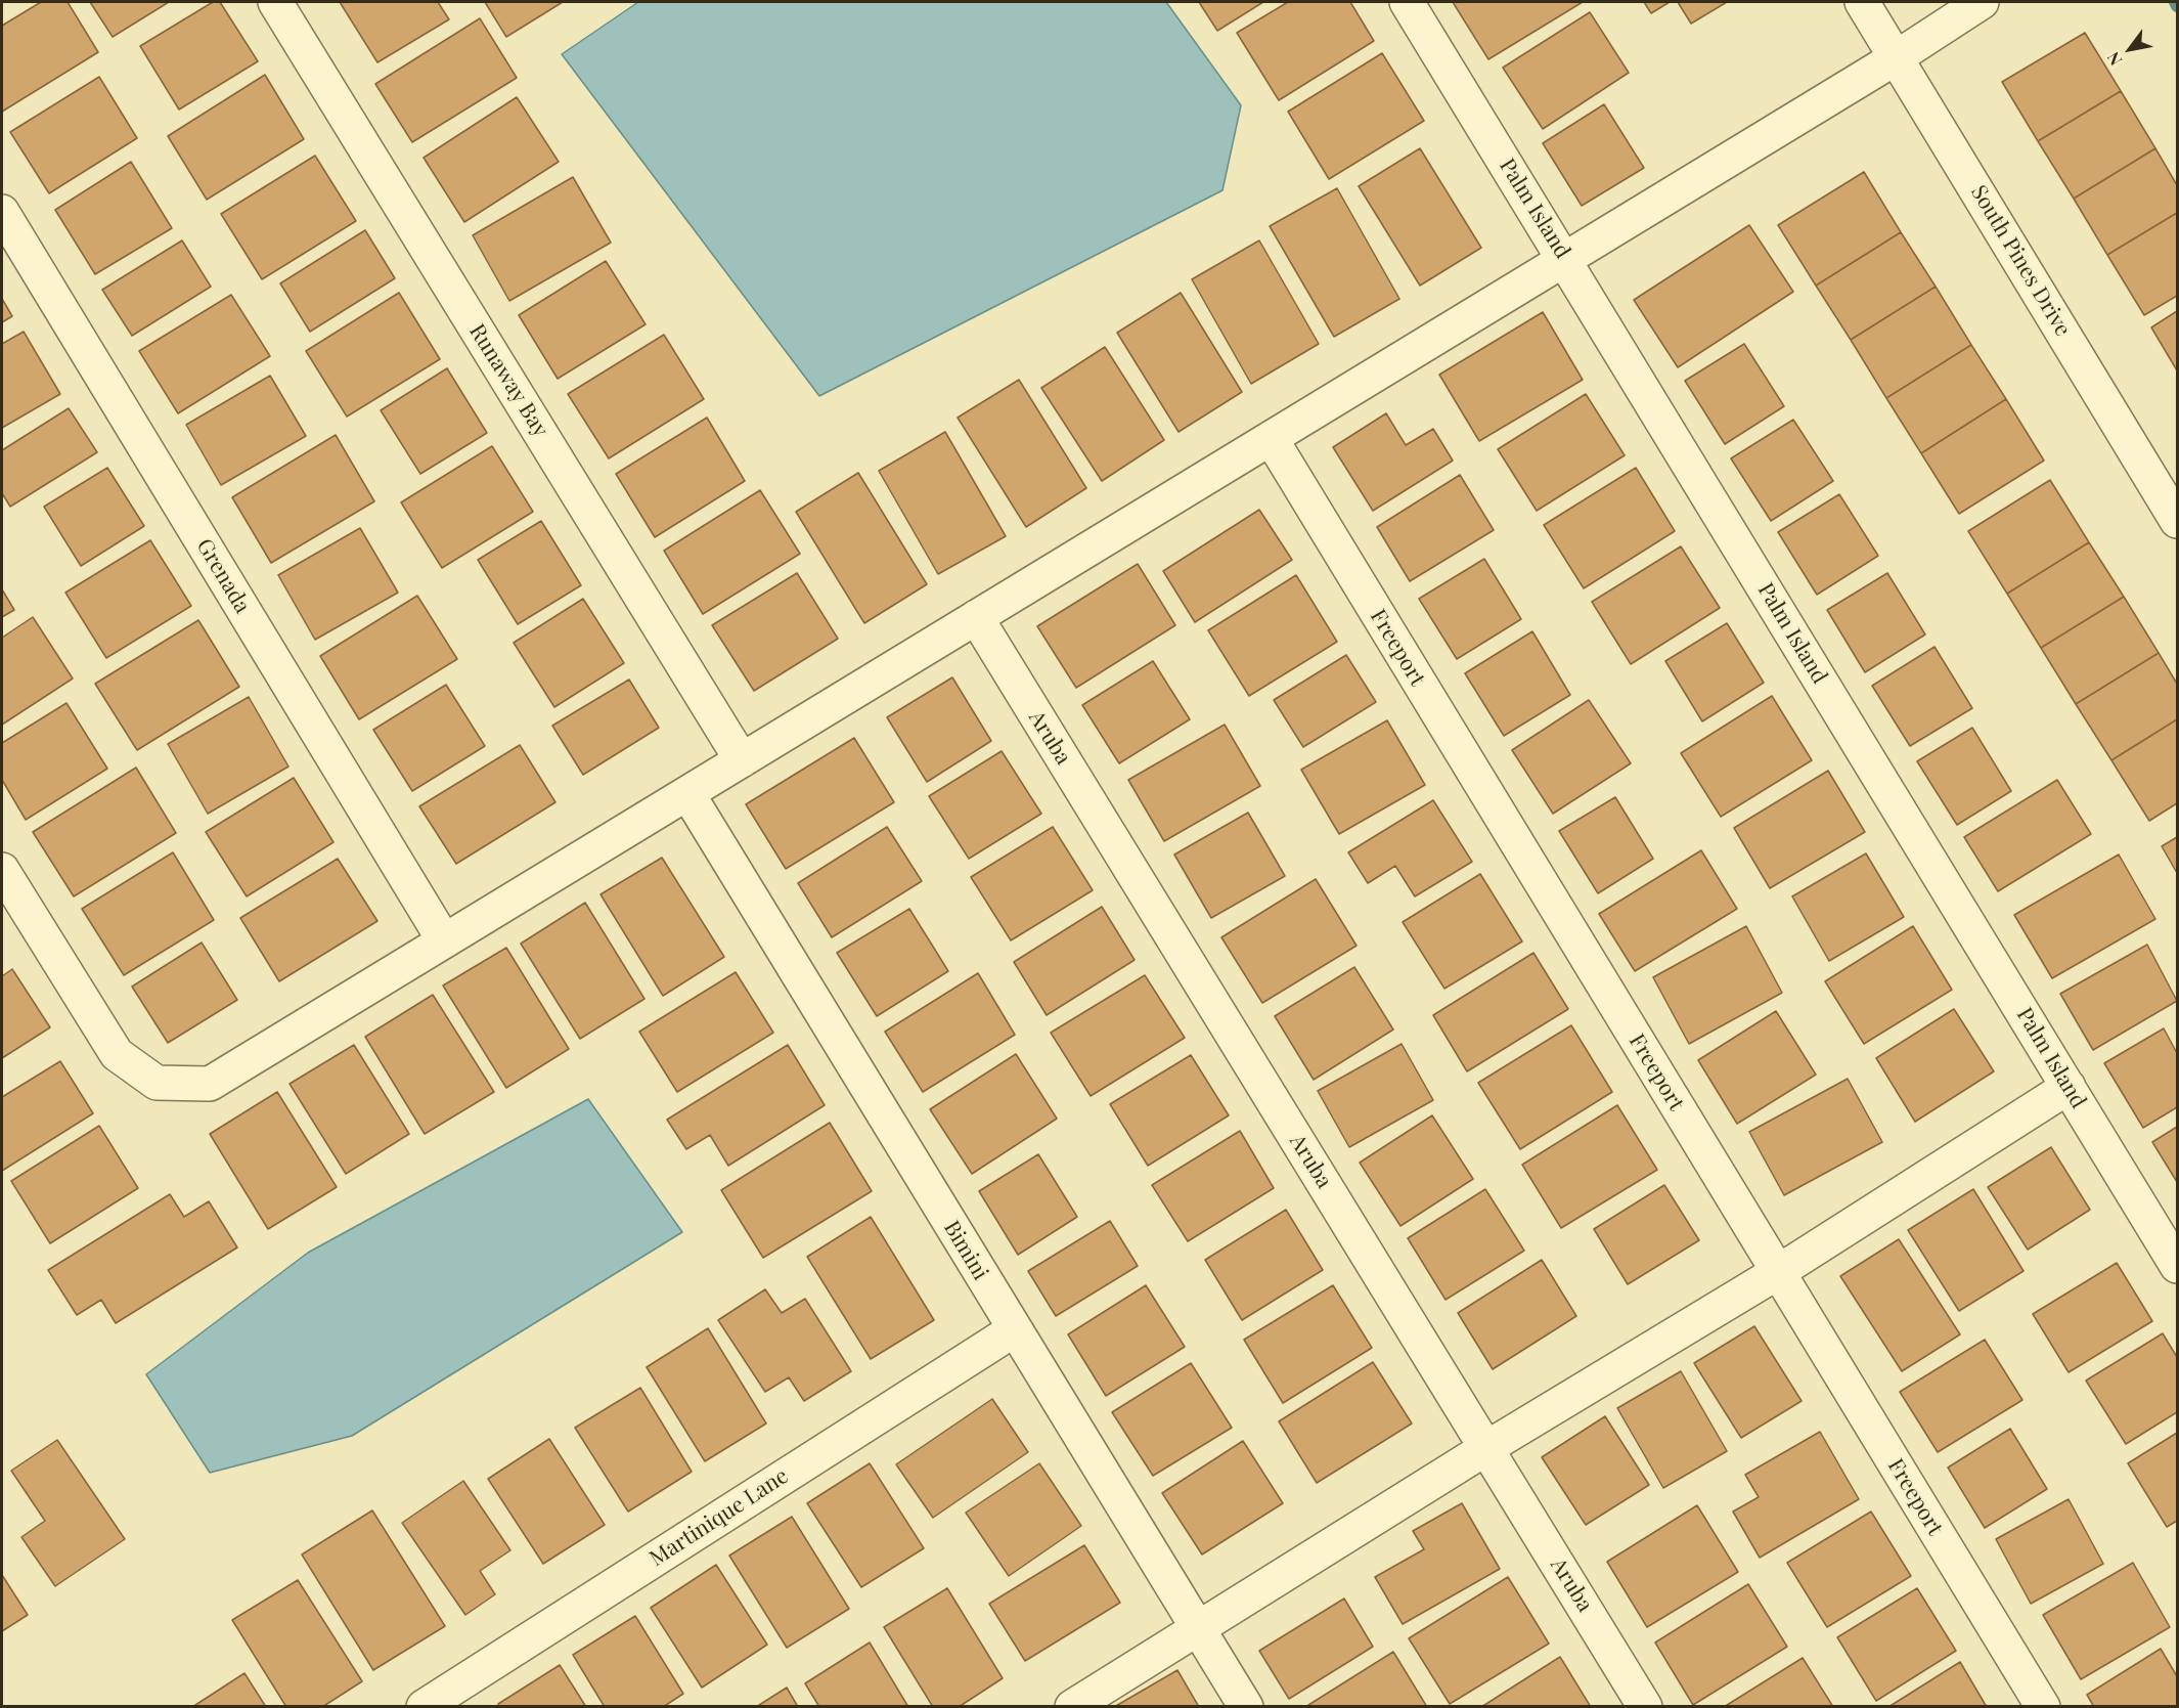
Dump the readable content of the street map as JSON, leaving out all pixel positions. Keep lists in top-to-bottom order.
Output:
{
  "streets": {
    "street": [
      "Palm Island",
      "South Pines Drive",
      "Runaway Bay",
      "Grenada",
      "Freeport",
      "Aruba",
      "Bimini",
      "Martinique Lane"
    ]
  },
  "crossings": [
    ["Bimini", "Martinique Lane"]
  ],
  "north": "bottom left"
}
